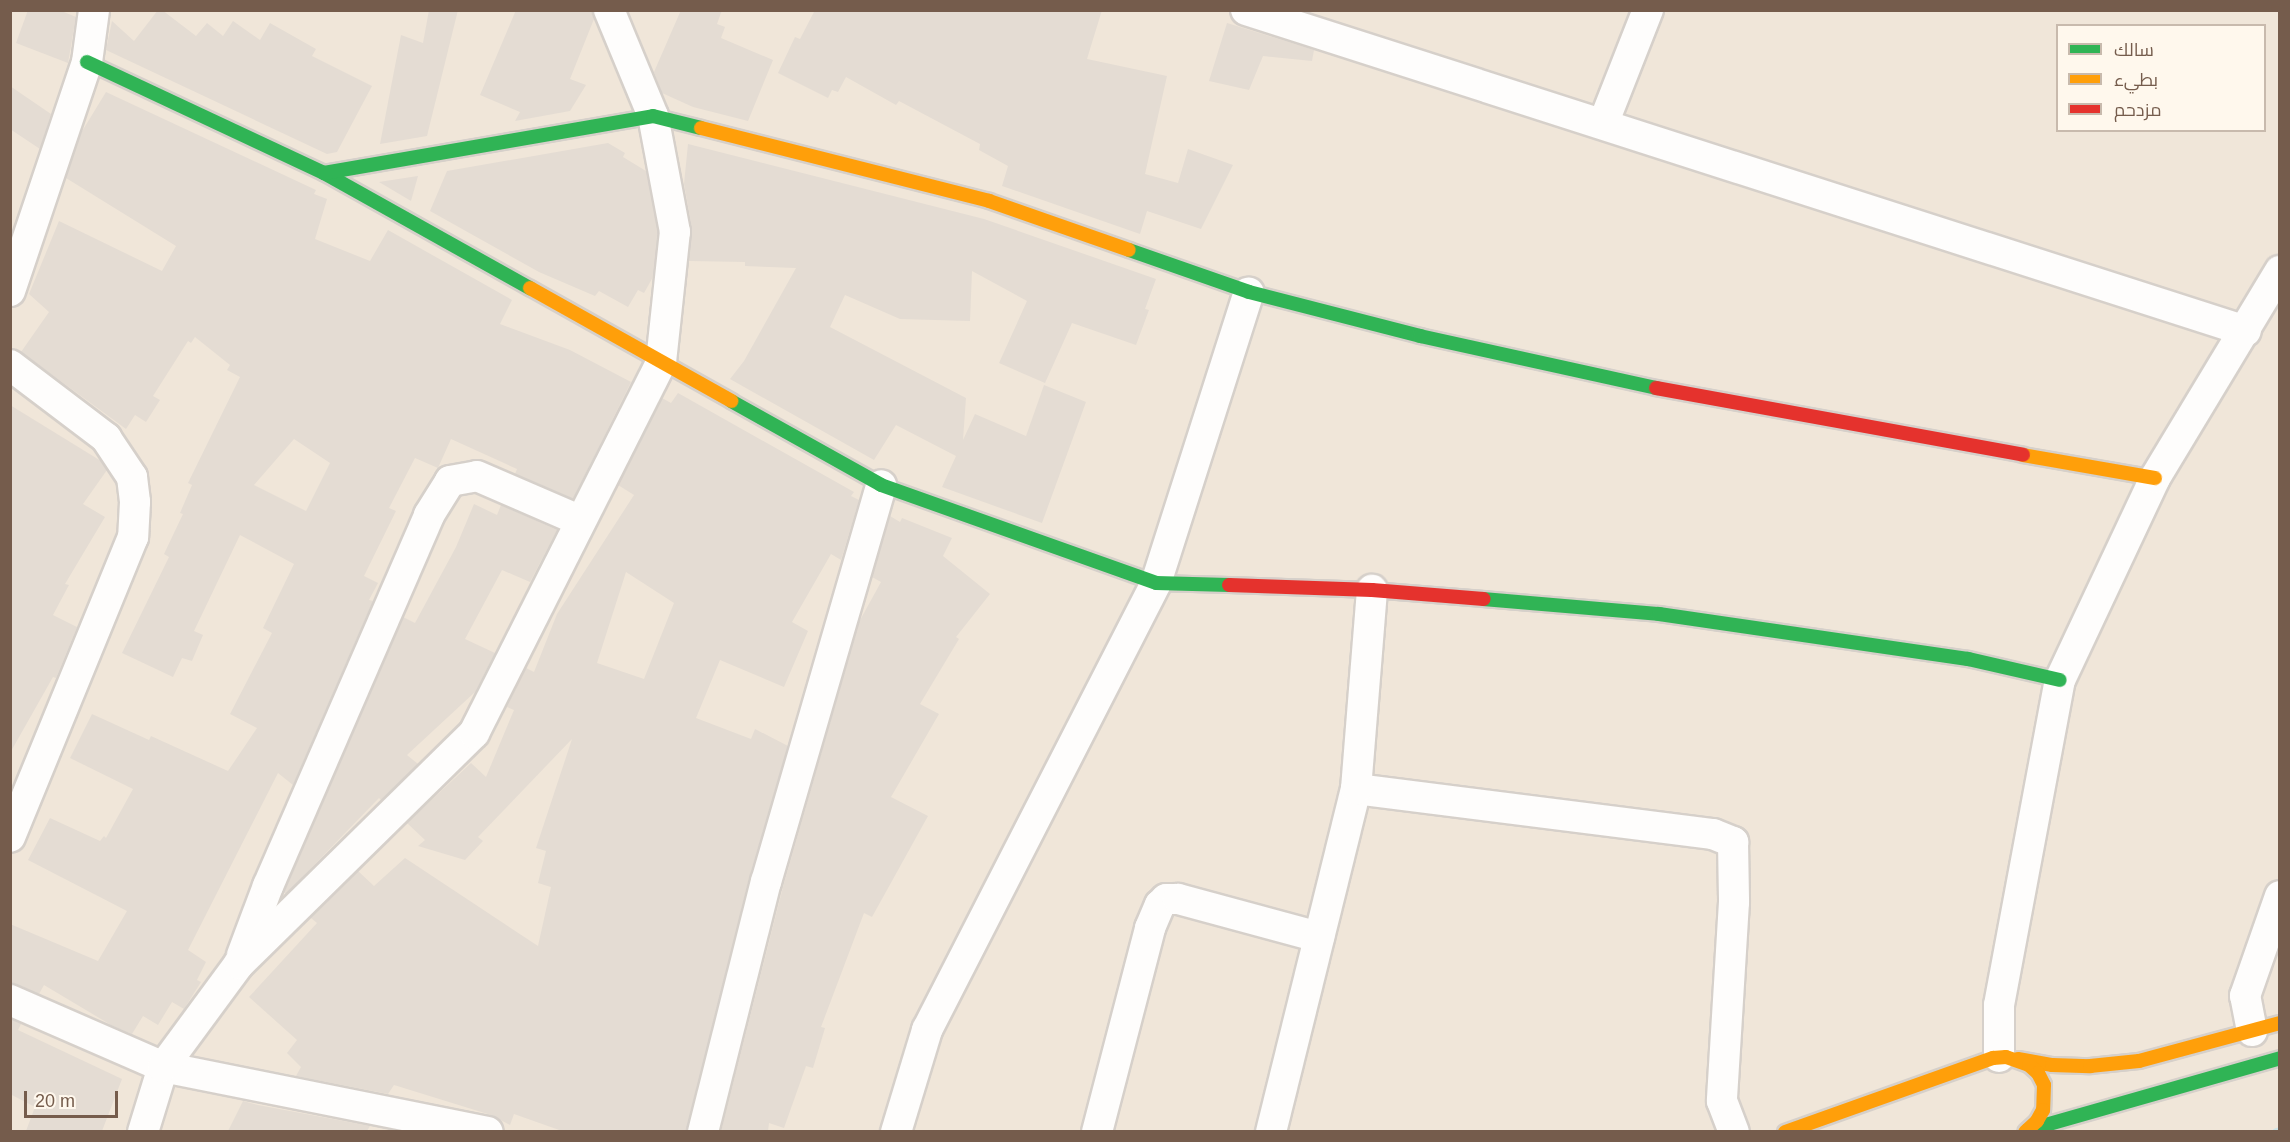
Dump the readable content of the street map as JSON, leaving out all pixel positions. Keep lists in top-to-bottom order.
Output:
{
  "legend": ["سالك", "بطيء", "مزدحم"],
  "scale_bar": "20 m"
}
